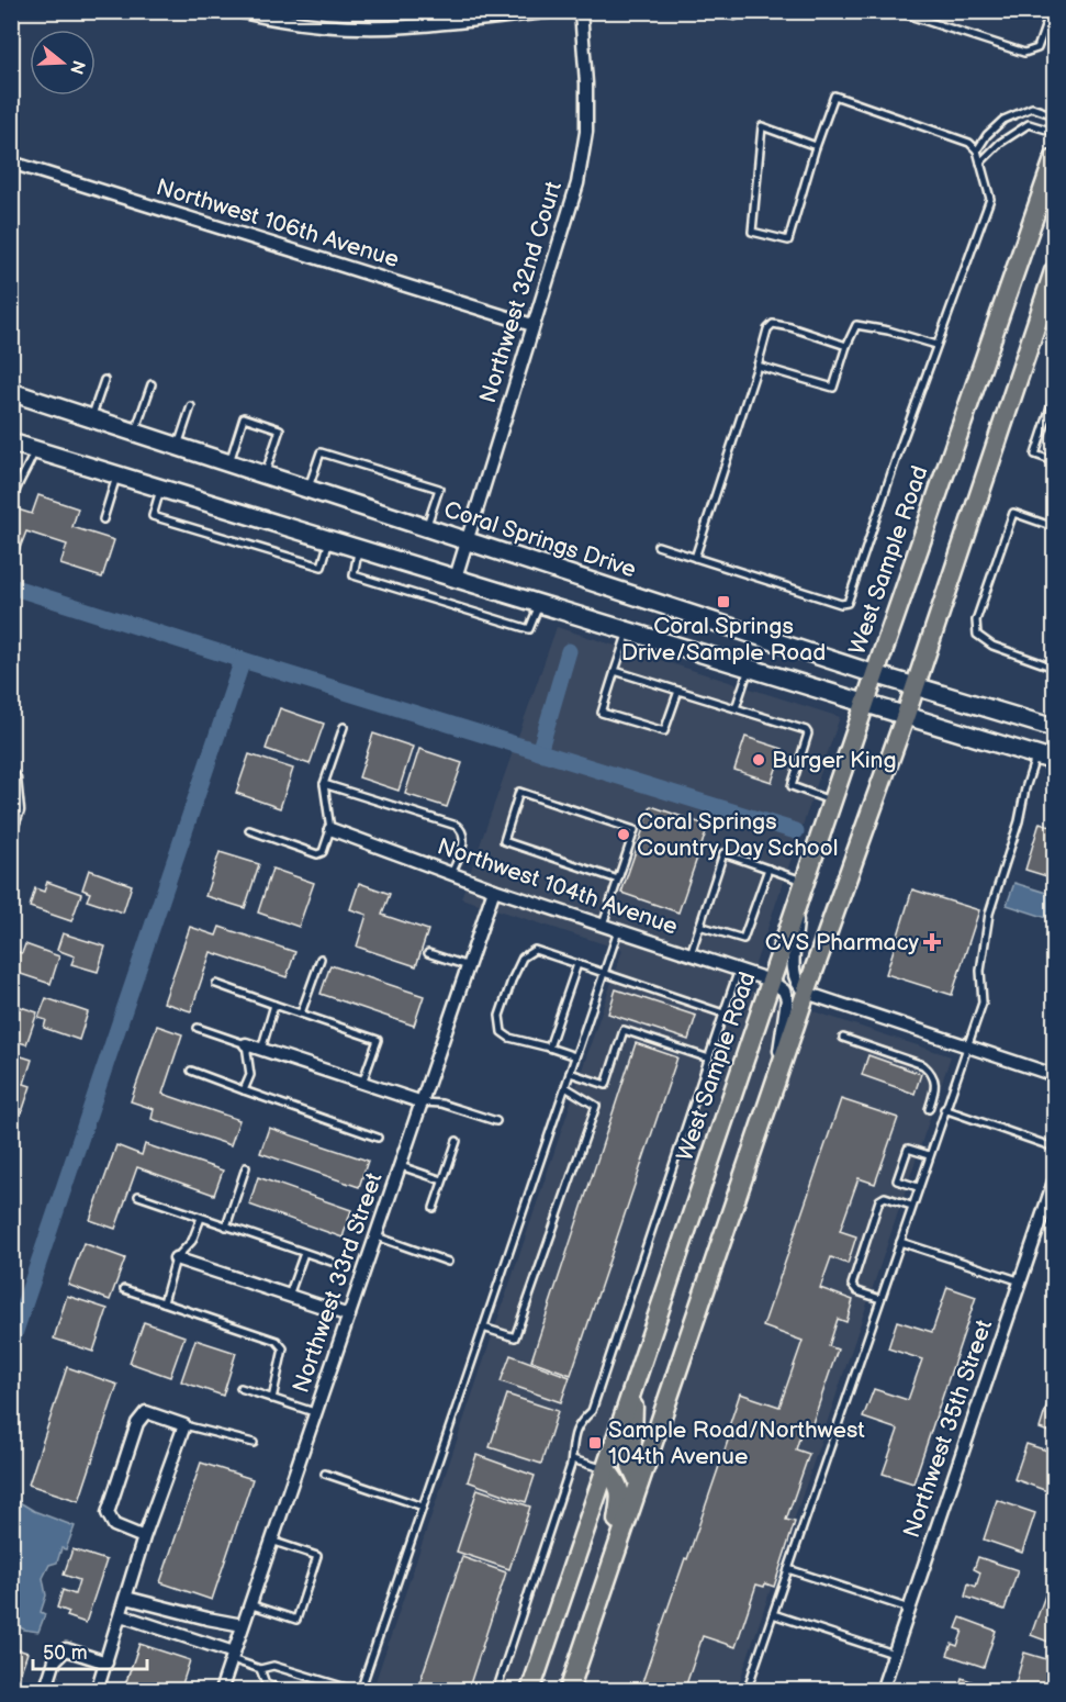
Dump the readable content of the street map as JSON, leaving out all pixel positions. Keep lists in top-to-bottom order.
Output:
{
  "streets": {
    "main road": ["Coral Springs Drive", "West Sample Road"],
    "street": [
      "Northwest 106th Avenue",
      "Northwest 32nd Court",
      "Northwest 104th Avenue",
      "Northwest 33rd Street",
      "Northwest 35th Street"
    ]
  },
  "crossings": [
    ["Northwest 106th Avenue", "Northwest 32nd Court"],
    ["Northwest 32nd Court", "Coral Springs Drive"],
    ["Coral Springs Drive", "West Sample Road"],
    ["West Sample Road", "Northwest 104th Avenue"],
    ["Northwest 104th Avenue", "Northwest 33rd Street"]
  ],
  "places": {
    "transit": ["Coral Springs Drive/Sample Road", "Sample Road/Northwest 104th Avenue"],
    "other": ["Burger King", "Coral Springs Country Day School"],
    "health": ["CVS Pharmacy"]
  },
  "scale_bar": "50 m",
  "north": "right"
}
